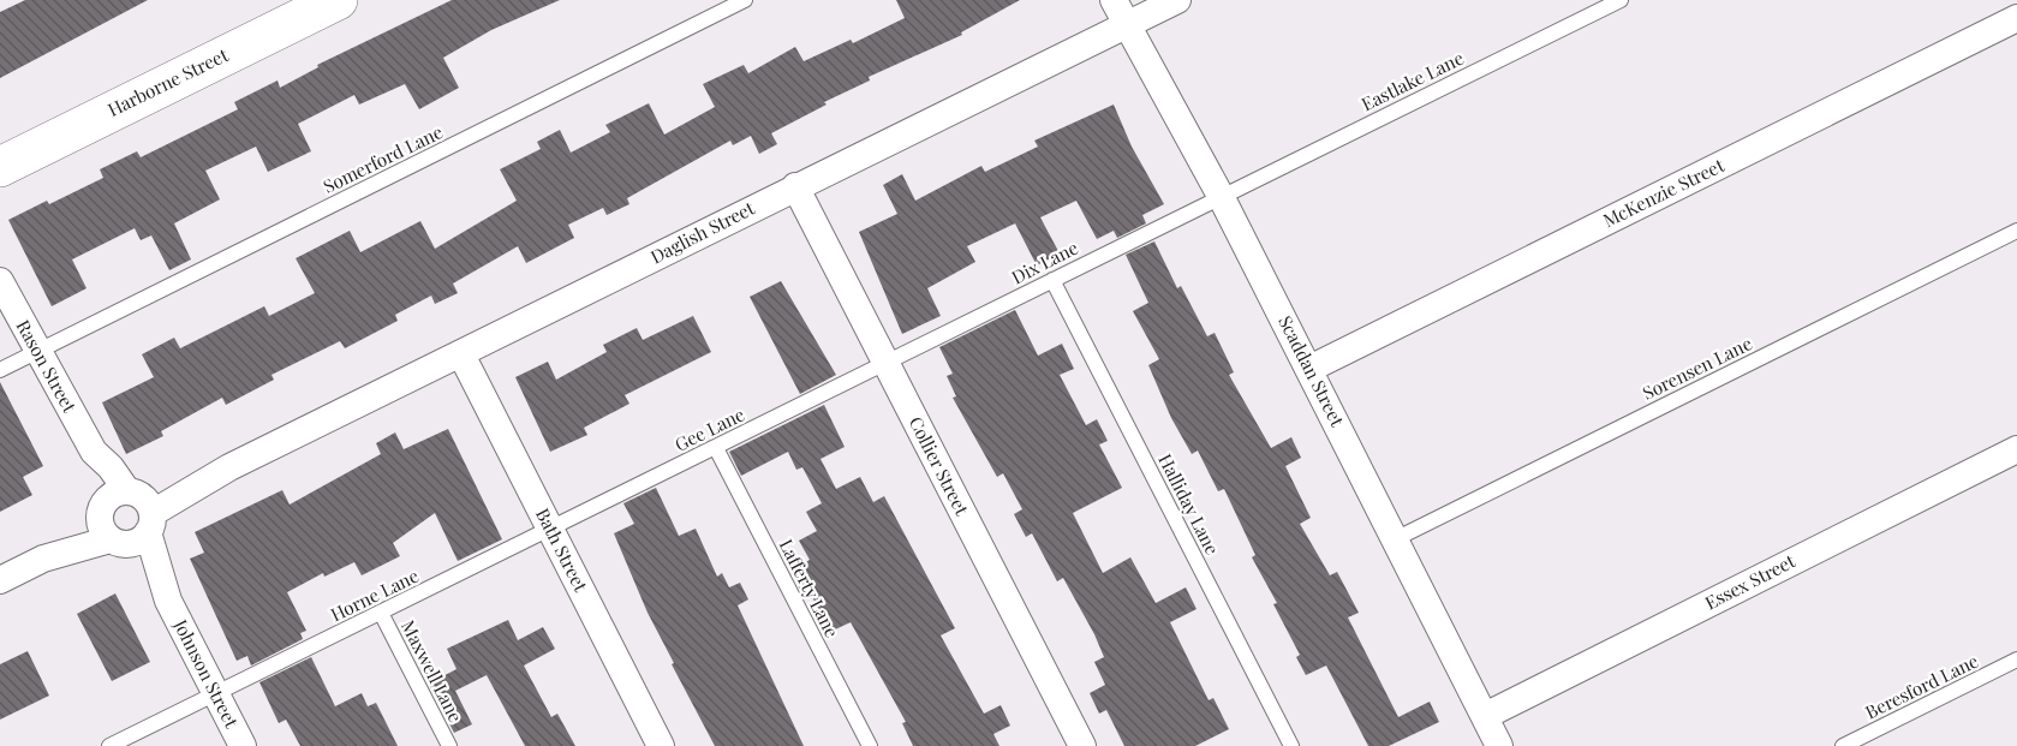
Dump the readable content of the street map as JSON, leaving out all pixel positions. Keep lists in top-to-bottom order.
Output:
{
  "streets": {
    "main road": ["Harborne Street"],
    "street": [
      "McKenzie Street",
      "Daglish Street",
      "Rason Street",
      "Scaddan Street",
      "Collier Street",
      "Bath Street",
      "Essex Street",
      "Johnson Street"
    ],
    "lane": [
      "Eastlake Lane",
      "Somerford Lane",
      "Dix Lane",
      "Sorensen Lane",
      "Gee Lane",
      "Halliday Lane",
      "Lafferty Lane",
      "Horne Lane",
      "Maxwell Lane",
      "Beresford Lane"
    ]
  },
  "crossings": [
    ["Eastlake Lane", "Dix Lane"],
    ["Eastlake Lane", "Scaddan Street"],
    ["Somerford Lane", "Rason Street"],
    ["McKenzie Street", "Scaddan Street"],
    ["Daglish Street", "Rason Street"],
    ["Daglish Street", "Scaddan Street"],
    ["Daglish Street", "Collier Street"],
    ["Daglish Street", "Bath Street"],
    ["Daglish Street", "Johnson Street"],
    ["Dix Lane", "Scaddan Street"],
    ["Dix Lane", "Gee Lane"],
    ["Dix Lane", "Collier Street"],
    ["Dix Lane", "Halliday Lane"],
    ["Rason Street", "Johnson Street"],
    ["Sorensen Lane", "Scaddan Street"],
    ["Scaddan Street", "Essex Street"],
    ["Gee Lane", "Collier Street"],
    ["Gee Lane", "Bath Street"],
    ["Gee Lane", "Lafferty Lane"],
    ["Gee Lane", "Horne Lane"],
    ["Bath Street", "Horne Lane"],
    ["Horne Lane", "Maxwell Lane"],
    ["Horne Lane", "Johnson Street"]
  ]
}
